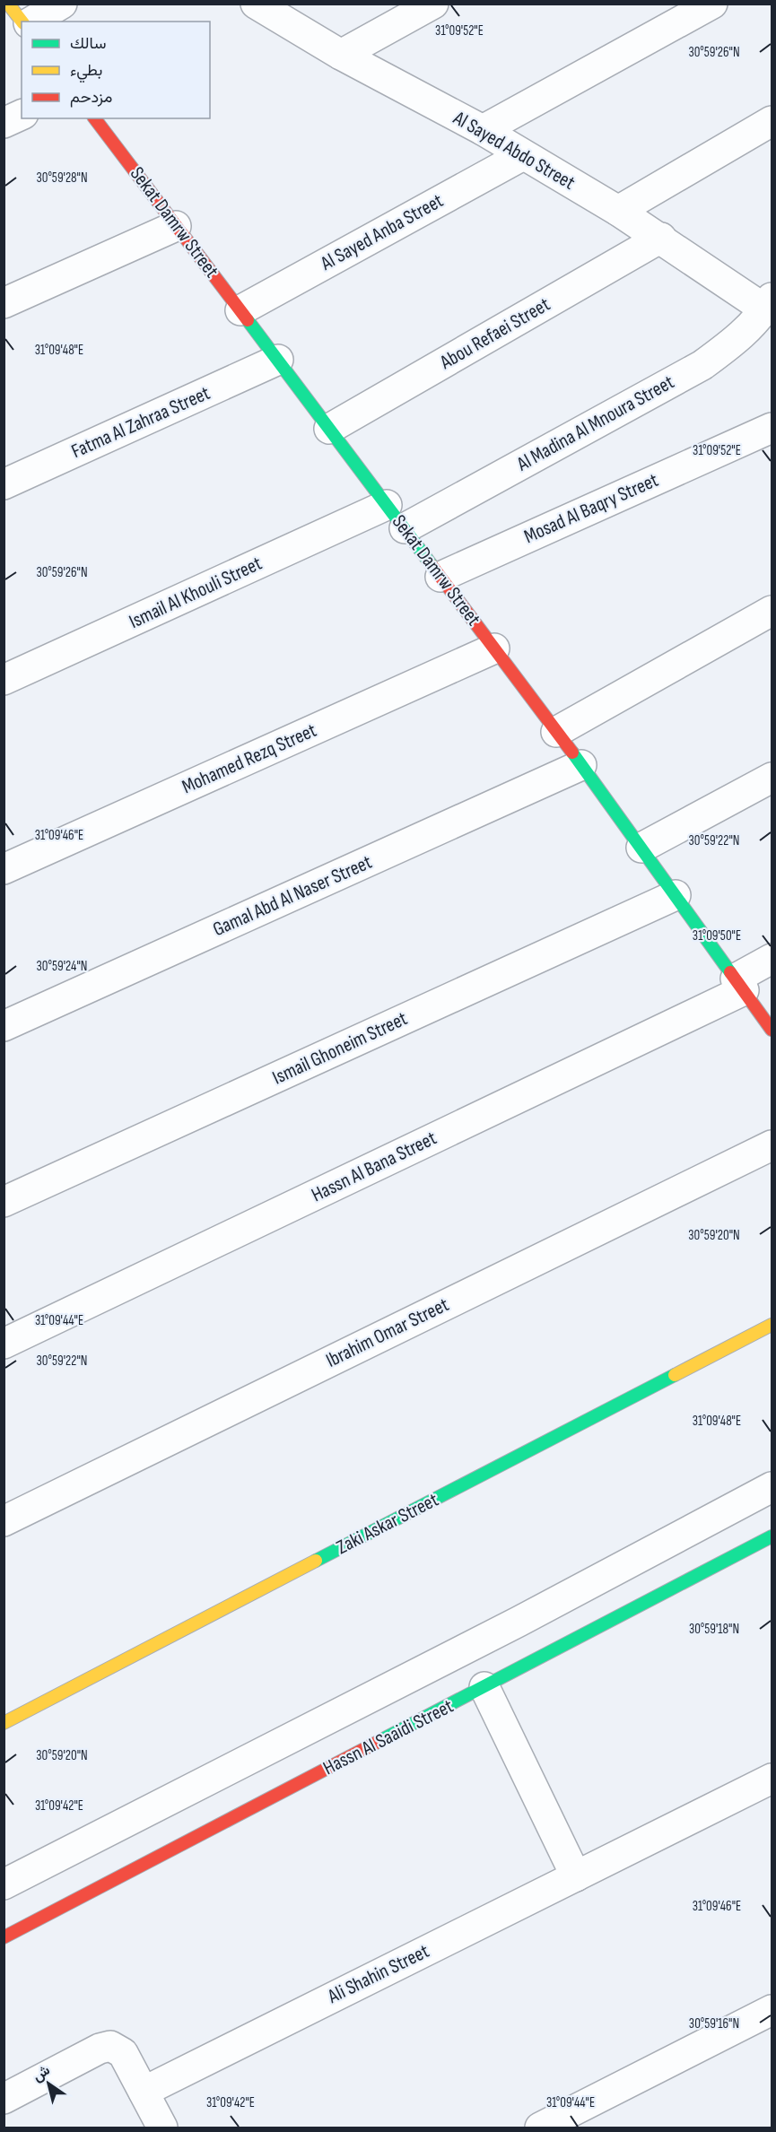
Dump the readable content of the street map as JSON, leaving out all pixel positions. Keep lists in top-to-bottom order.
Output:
{
  "streets": {
    "street": [
      "Al Sayed Abdo Street",
      "Sekat Damrw Street",
      "Al Sayed Anba Street",
      "Abou Refaei Street",
      "Fatma Al Zahraa Street",
      "Al Madina Al Mnoura Street",
      "Mosad Al Baqry Street",
      "Ismail Al Khouli Street",
      "Mohamed Rezq Street",
      "Gamal Abd Al Naser Street",
      "Ismail Ghoneim Street",
      "Hassn Al Bana Street",
      "Ibrahim Omar Street",
      "Zaki Askar Street",
      "Hassn Al Saaidi Street",
      "Ali Shahin Street"
    ]
  },
  "crossings": [
    ["Al Sayed Abdo Street", "Al Sayed Anba Street"],
    ["Al Sayed Abdo Street", "Abou Refaei Street"],
    ["Al Sayed Abdo Street", "Al Madina Al Mnoura Street"],
    ["Sekat Damrw Street", "Al Sayed Anba Street"],
    ["Sekat Damrw Street", "Abou Refaei Street"],
    ["Sekat Damrw Street", "Fatma Al Zahraa Street"],
    ["Sekat Damrw Street", "Al Madina Al Mnoura Street"],
    ["Sekat Damrw Street", "Mosad Al Baqry Street"],
    ["Sekat Damrw Street", "Ismail Al Khouli Street"],
    ["Sekat Damrw Street", "Mohamed Rezq Street"],
    ["Sekat Damrw Street", "Gamal Abd Al Naser Street"],
    ["Sekat Damrw Street", "Ismail Ghoneim Street"],
    ["Sekat Damrw Street", "Hassn Al Bana Street"]
  ],
  "legend": ["سالك", "بطيء", "مزدحم"],
  "north": "top left",
  "coordinates": [
    "31°09'52\"E",
    "30°59'26\"N",
    "30°59'28\"N",
    "31°09'48\"E",
    "31°09'46\"E",
    "30°59'22\"N",
    "31°09'50\"E",
    "30°59'24\"N",
    "30°59'20\"N",
    "31°09'44\"E",
    "30°59'18\"N",
    "31°09'42\"E",
    "30°59'16\"N"
  ]
}
